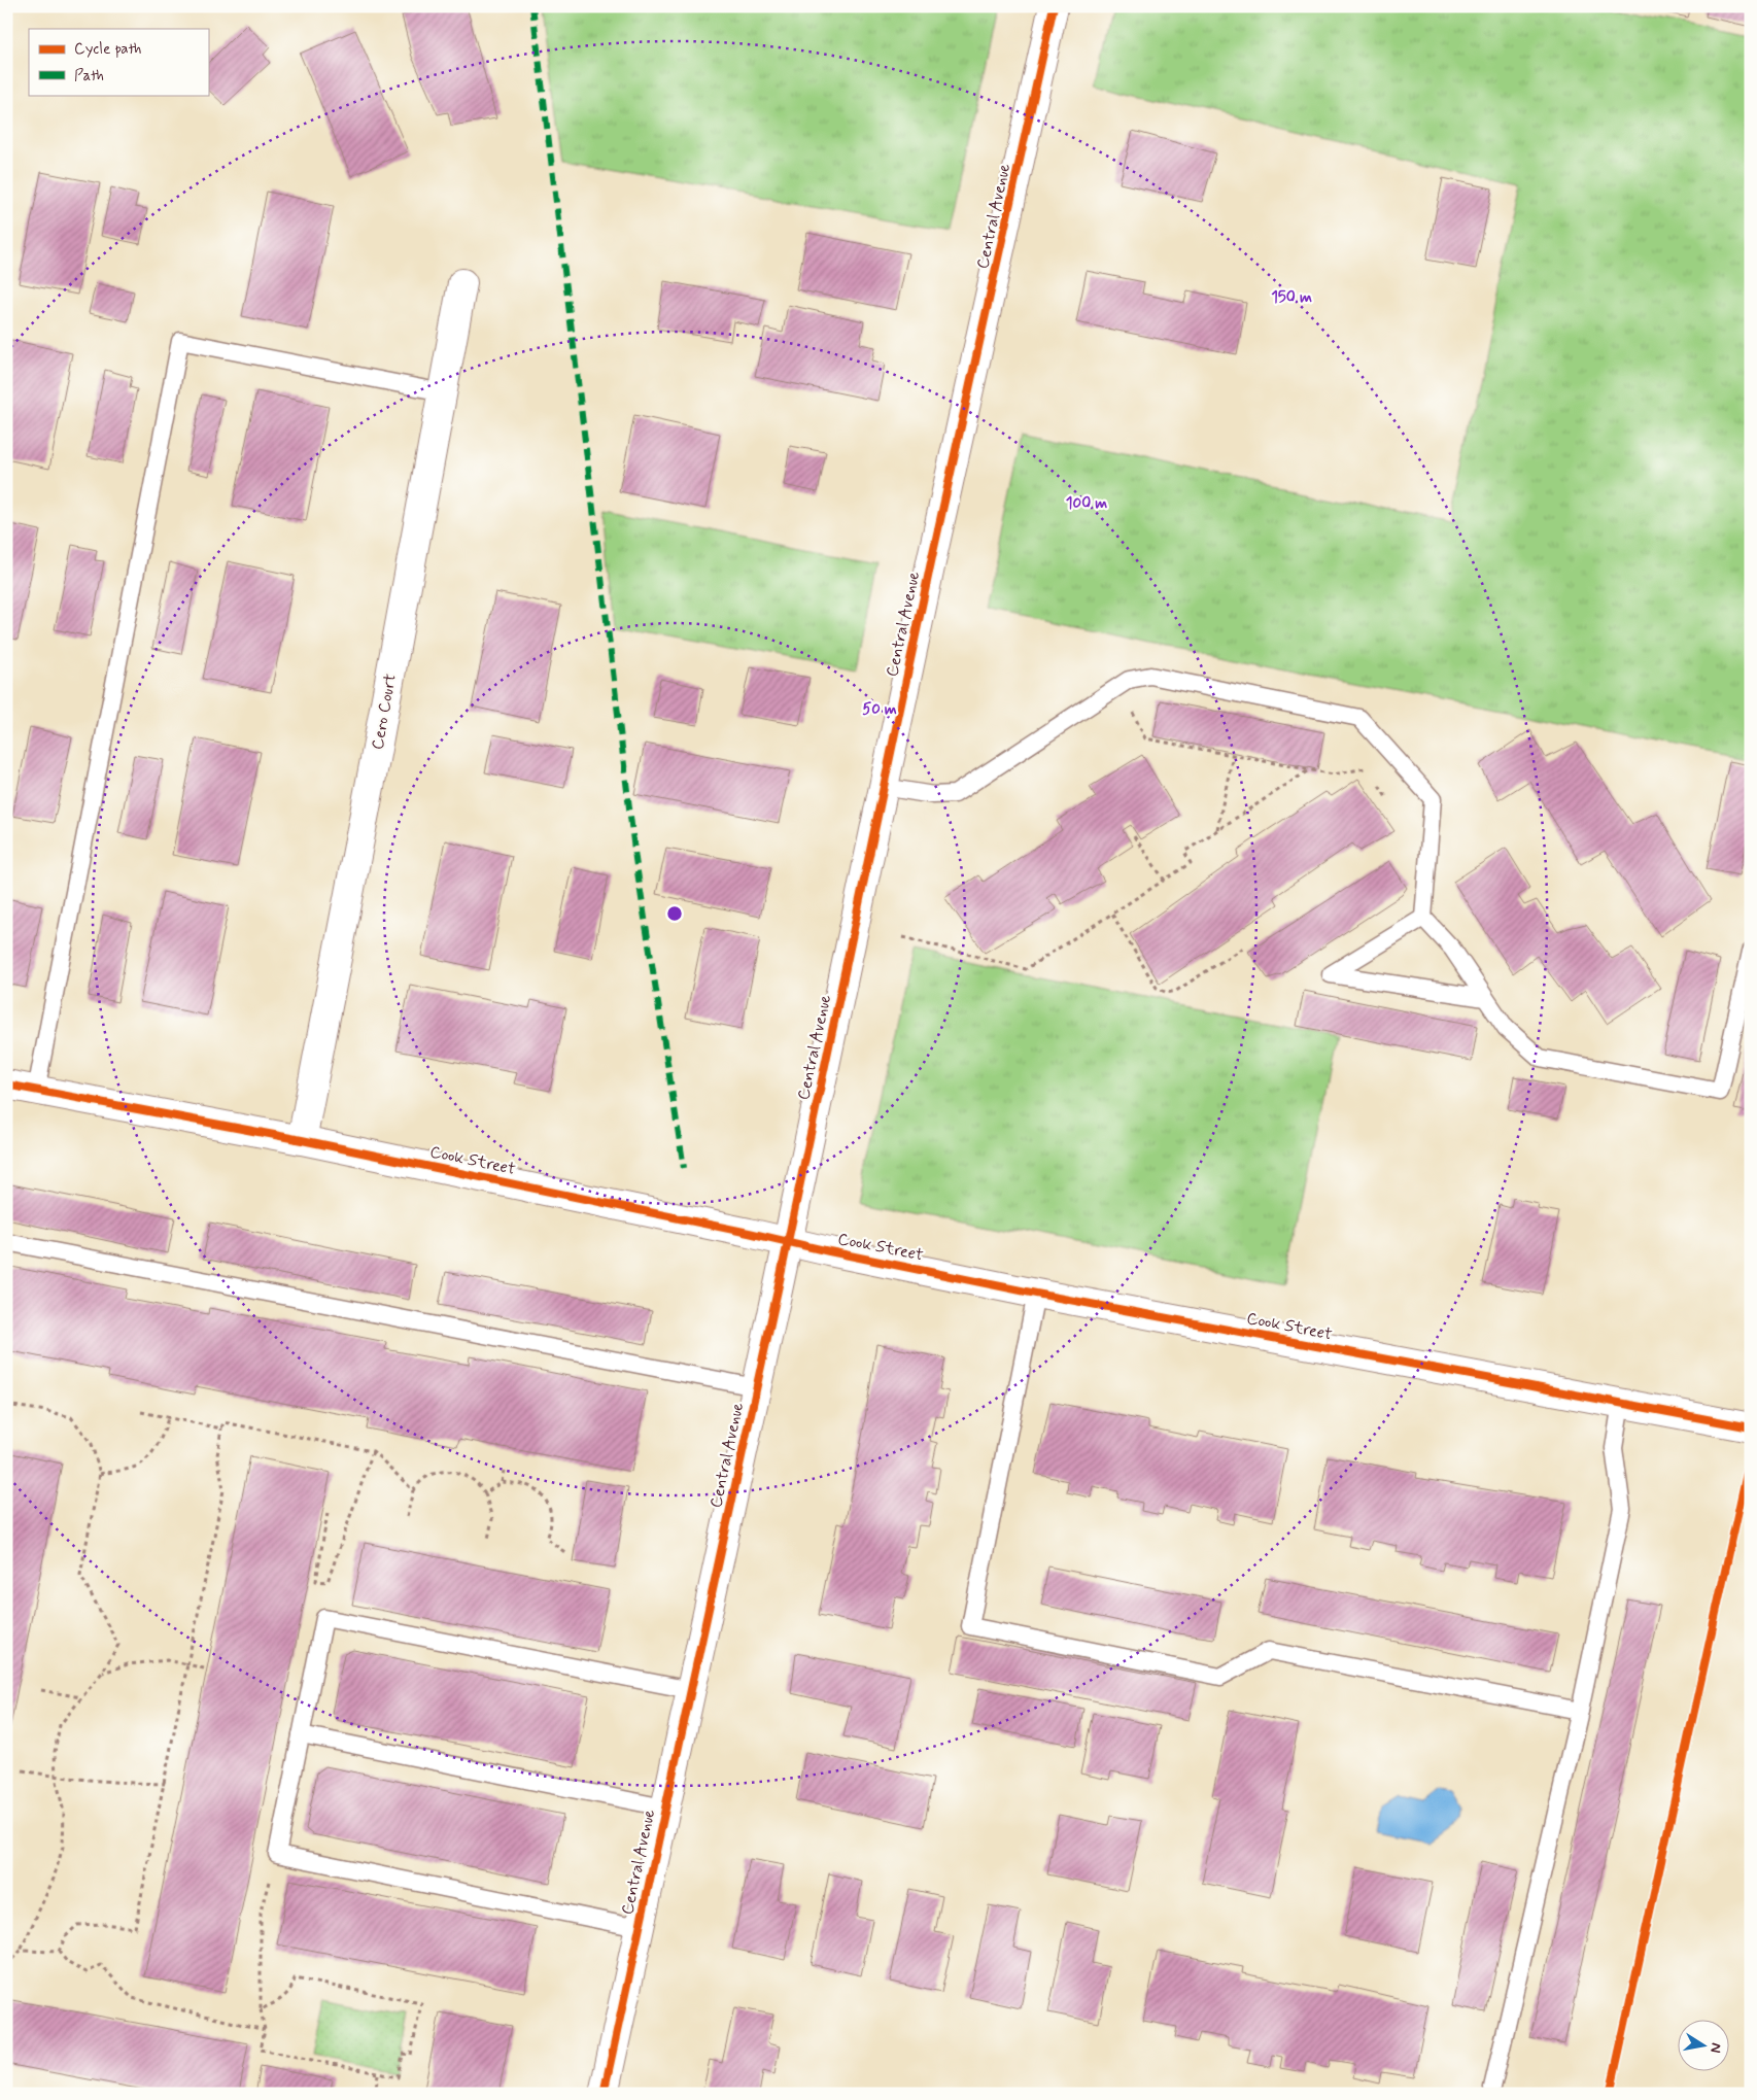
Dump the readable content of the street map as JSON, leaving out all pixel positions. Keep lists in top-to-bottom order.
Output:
{
  "streets": {
    "street": ["Central Avenue", "Cero Court", "Cook Street"]
  },
  "crossings": [
    ["Central Avenue", "Cook Street"],
    ["Cero Court", "Cook Street"]
  ],
  "legend": ["Cycle path", "Path"],
  "north": "right",
  "rings": ["150 m", "100 m", "50 m"]
}
